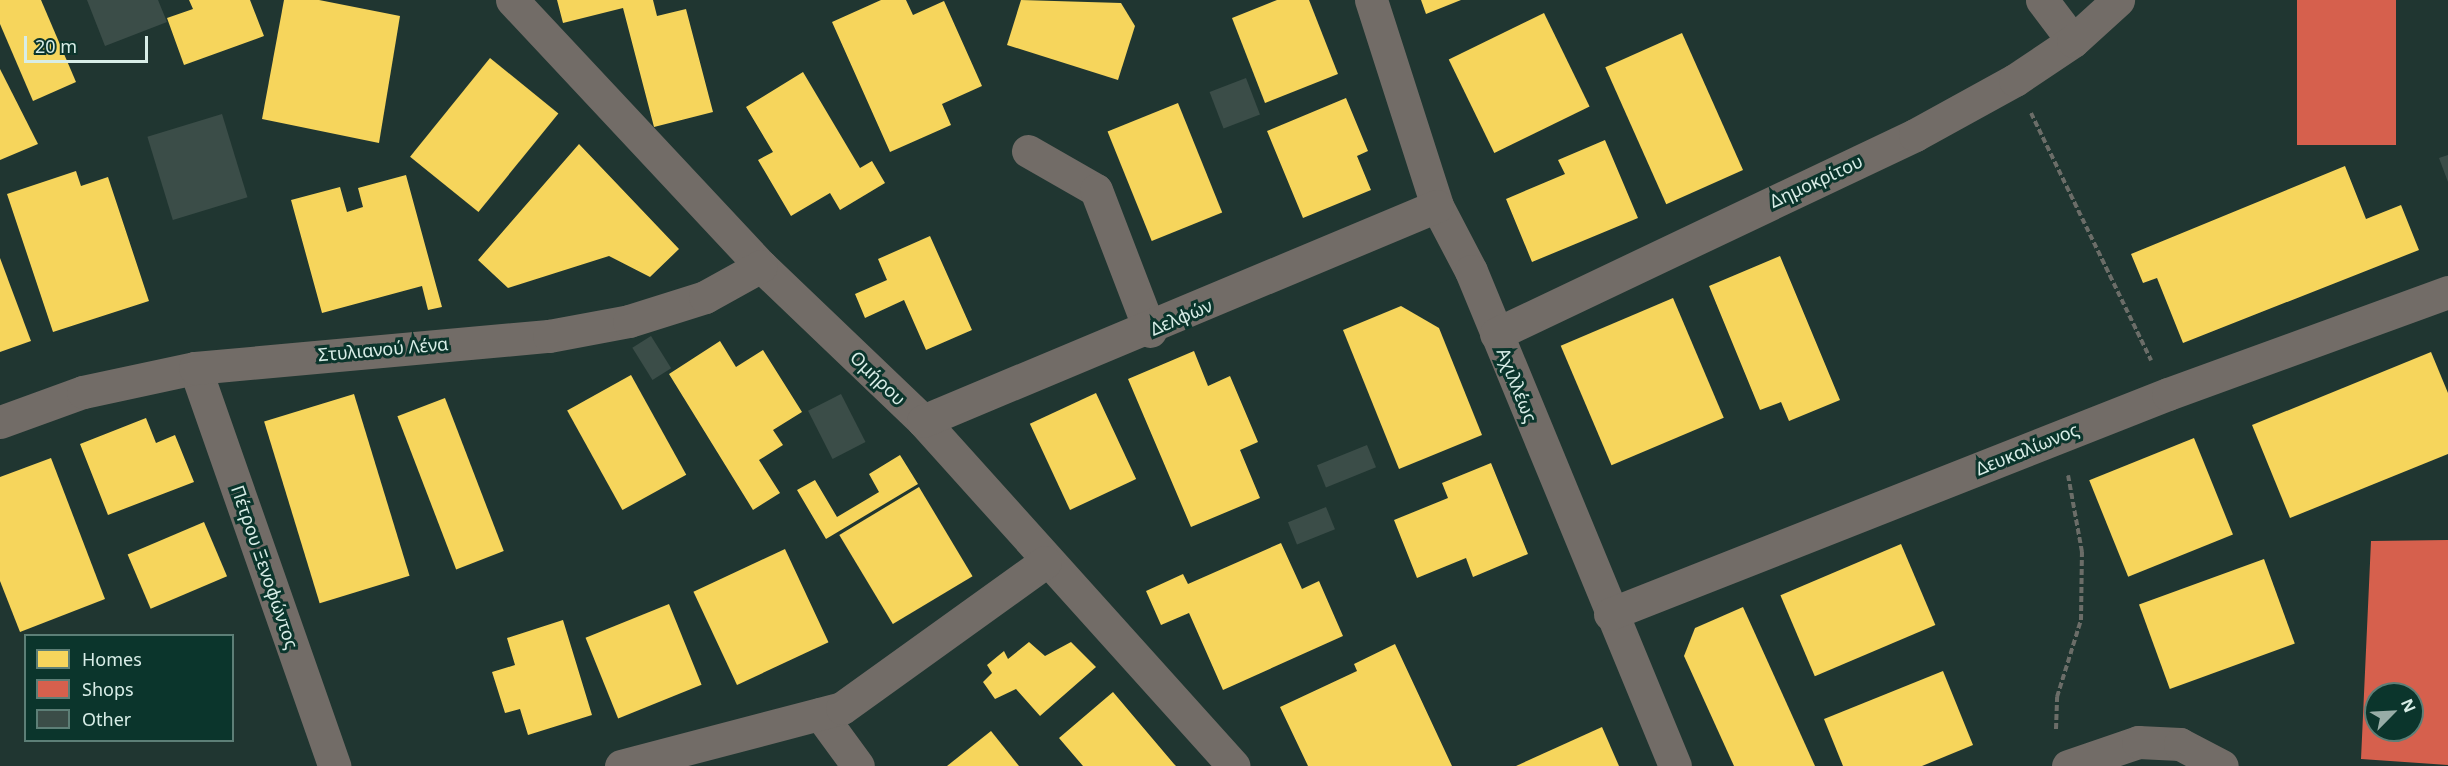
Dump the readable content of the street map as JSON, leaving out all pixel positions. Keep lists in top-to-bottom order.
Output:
{
  "streets": {
    "street": [
      "Δημοκρίτου",
      "Δελφών",
      "Στυλιανού Λένα",
      "Ομήρου",
      "Αχιλλέως",
      "Δευκαλίωνος",
      "Πέτρου Ξενοφώντος"
    ]
  },
  "crossings": [
    ["Δημοκρίτου", "Αχιλλέως"],
    ["Δελφών", "Ομήρου"],
    ["Δελφών", "Αχιλλέως"],
    ["Στυλιανού Λένα", "Ομήρου"],
    ["Στυλιανού Λένα", "Πέτρου Ξενοφώντος"],
    ["Αχιλλέως", "Δευκαλίωνος"]
  ],
  "legend": ["Homes", "Shops", "Other"],
  "scale_bar": "20 m",
  "north": "top right"
}
